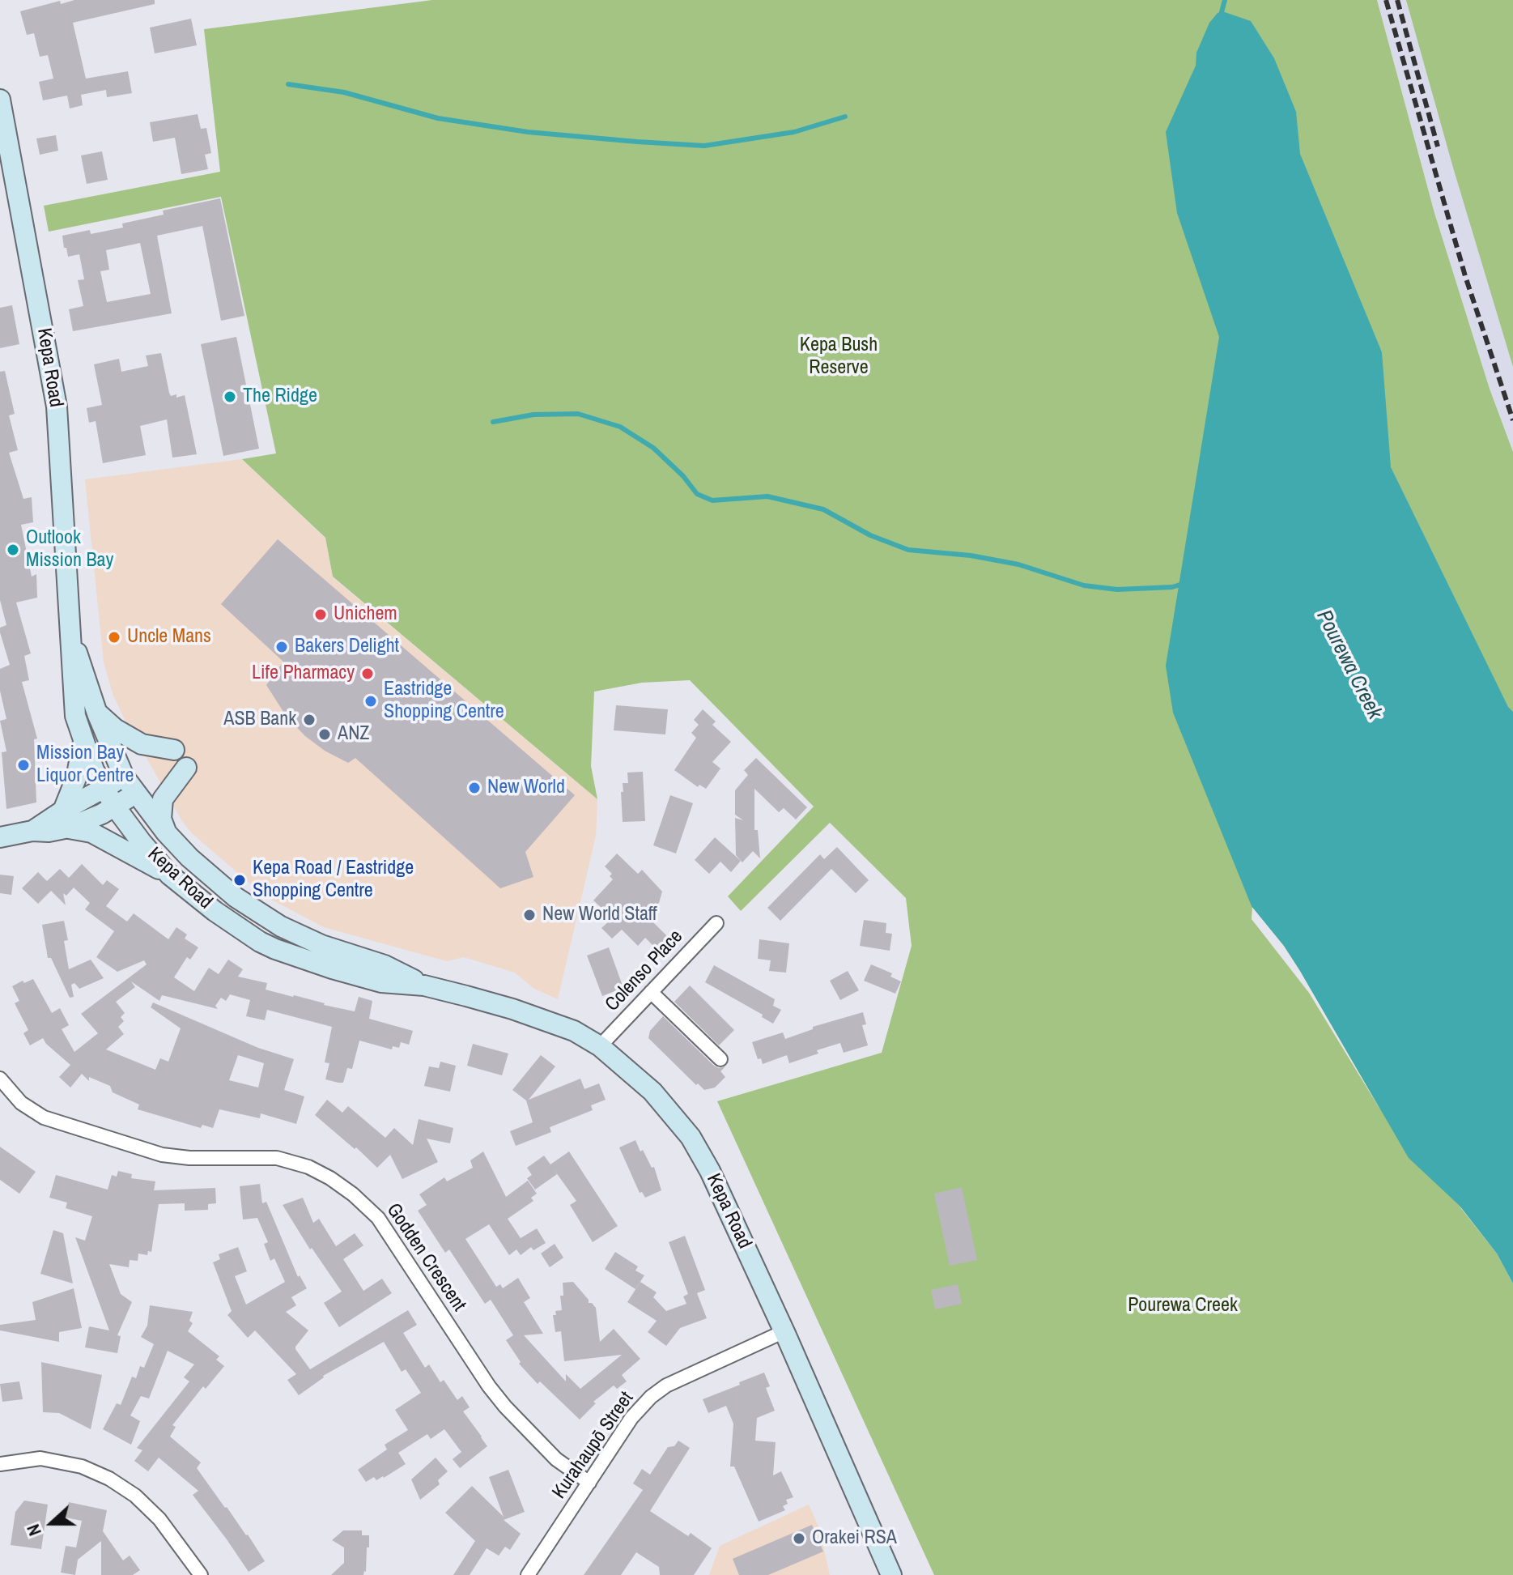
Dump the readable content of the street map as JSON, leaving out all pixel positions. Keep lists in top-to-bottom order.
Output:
{
  "streets": {
    "main road": ["Kepa Road"],
    "street": ["Colenso Place", "Godden Crescent", "Kurahaupō Street"]
  },
  "crossings": [
    ["Kepa Road", "Colenso Place"],
    ["Kepa Road", "Kurahaupō Street"],
    ["Godden Crescent", "Kurahaupō Street"]
  ],
  "water": ["Pourewa Creek"],
  "parks": ["Kepa Bush Reserve", "Pourewa Creek"],
  "places": [
    "The Ridge",
    "Outlook Mission Bay",
    "Unichem",
    "Uncle Mans",
    "Bakers Delight",
    "Life Pharmacy",
    "Eastridge Shopping Centre",
    "ASB Bank",
    "ANZ",
    "Mission Bay Liquor Centre",
    "New World",
    "Kepa Road / Eastridge Shopping Centre",
    "New World Staff",
    "Orakei RSA"
  ],
  "north": "left"
}
